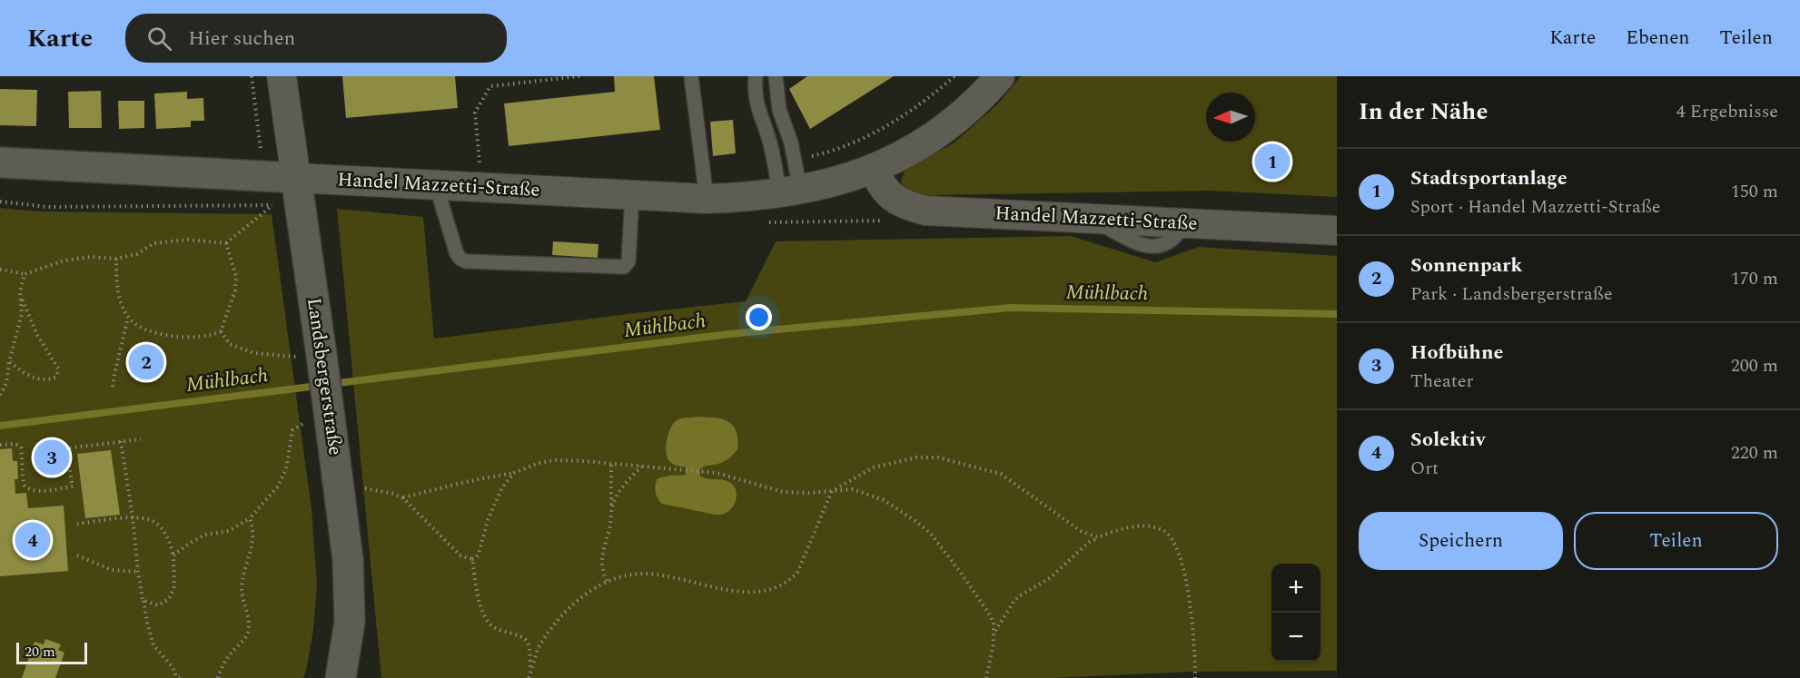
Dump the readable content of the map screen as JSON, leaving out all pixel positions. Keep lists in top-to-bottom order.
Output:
{
  "streets": {
    "street": ["Handel Mazzetti-Straße", "Landsbergerstraße"]
  },
  "crossings": [
    ["Handel Mazzetti-Straße", "Landsbergerstraße"]
  ],
  "water": ["Mühlbach"],
  "scale_bar": "20 m",
  "north": "left",
  "page": {
    "header": "Karte",
    "search": "Hier suchen",
    "nav": ["Karte", "Ebenen", "Teilen"],
    "heading": ["In der Nähe", "4 Ergebnisse"],
    "pins": [
      "1",
      "2",
      "3",
      "4"
    ],
    "list": [
      {
        "mark": "1",
        "name": "Stadtsportanlage",
        "note": "Sport · Handel Mazzetti-Straße",
        "value": "150 m"
      },
      {
        "mark": "2",
        "name": "Sonnenpark",
        "note": "Park · Landsbergerstraße",
        "value": "170 m"
      },
      {
        "mark": "3",
        "name": "Hofbühne",
        "note": "Theater",
        "value": "200 m"
      },
      {
        "mark": "4",
        "name": "Solektiv",
        "note": "Ort",
        "value": "220 m"
      }
    ],
    "buttons": ["Speichern", "Teilen"],
    "map_buttons": ["+", "−"],
    "scale": "20 m"
  }
}
